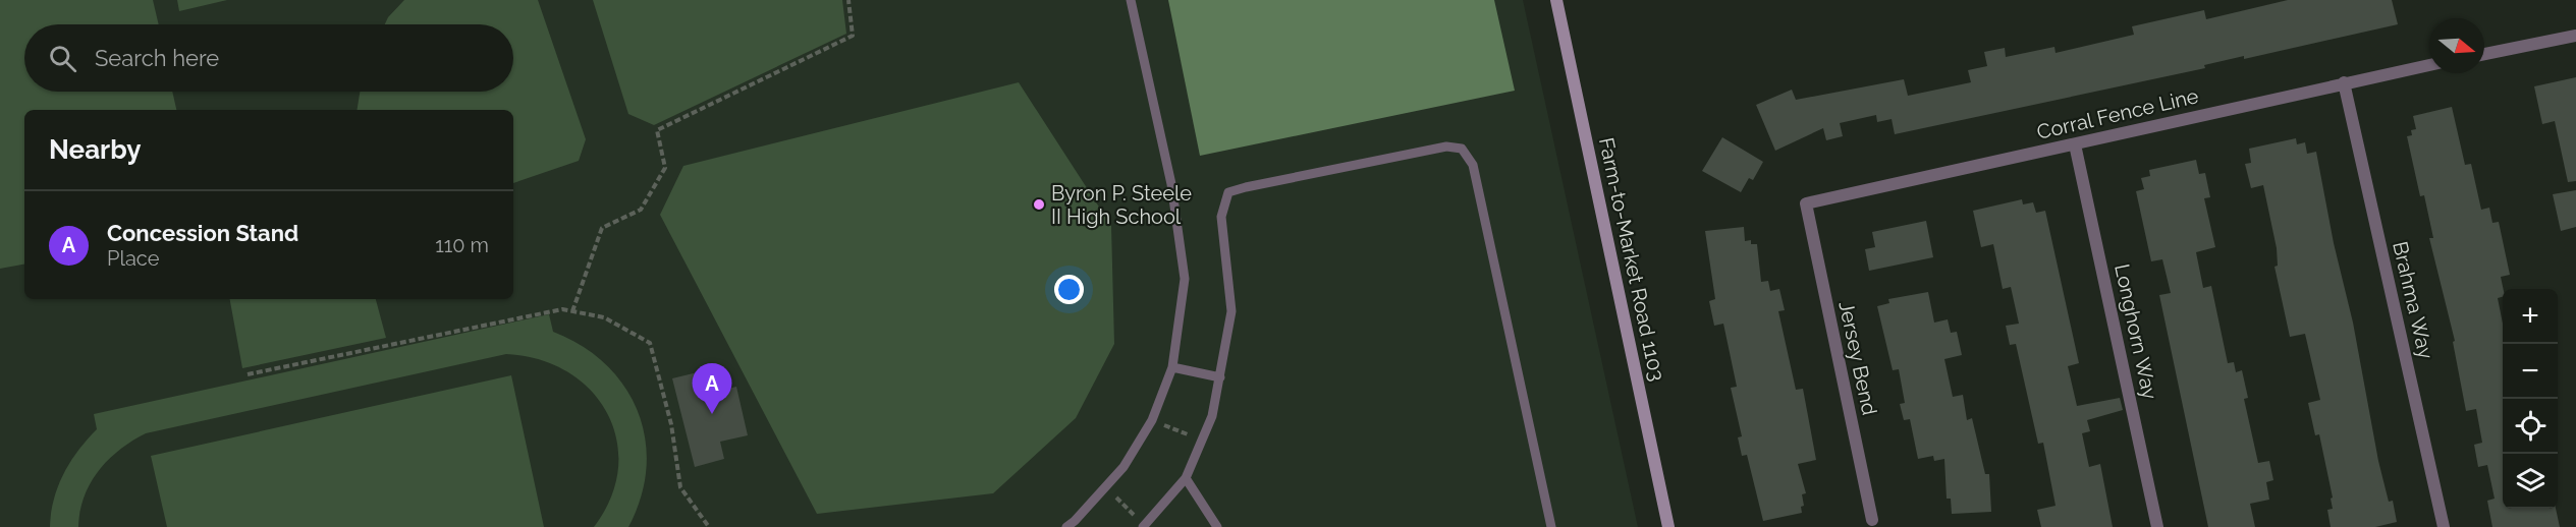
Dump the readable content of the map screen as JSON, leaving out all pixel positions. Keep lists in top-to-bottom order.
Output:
{
  "streets": {
    "main road": ["Farm-to-Market Road 1103"],
    "street": [
      "Corral Fence Line",
      "Brahma Way",
      "Longhorn Way",
      "Jersey Bend"
    ]
  },
  "crossings": [
    ["Corral Fence Line", "Brahma Way"],
    ["Corral Fence Line", "Longhorn Way"],
    ["Corral Fence Line", "Jersey Bend"]
  ],
  "places": ["Byron P. Steele II High School"],
  "north": "right",
  "page": {
    "search": "Search here",
    "heading": "Nearby",
    "list": [
      {
        "mark": "A",
        "name": "Concession Stand",
        "note": "Place",
        "value": "110 m"
      }
    ],
    "map_buttons": ["+", "−"],
    "pins": "A"
  }
}
